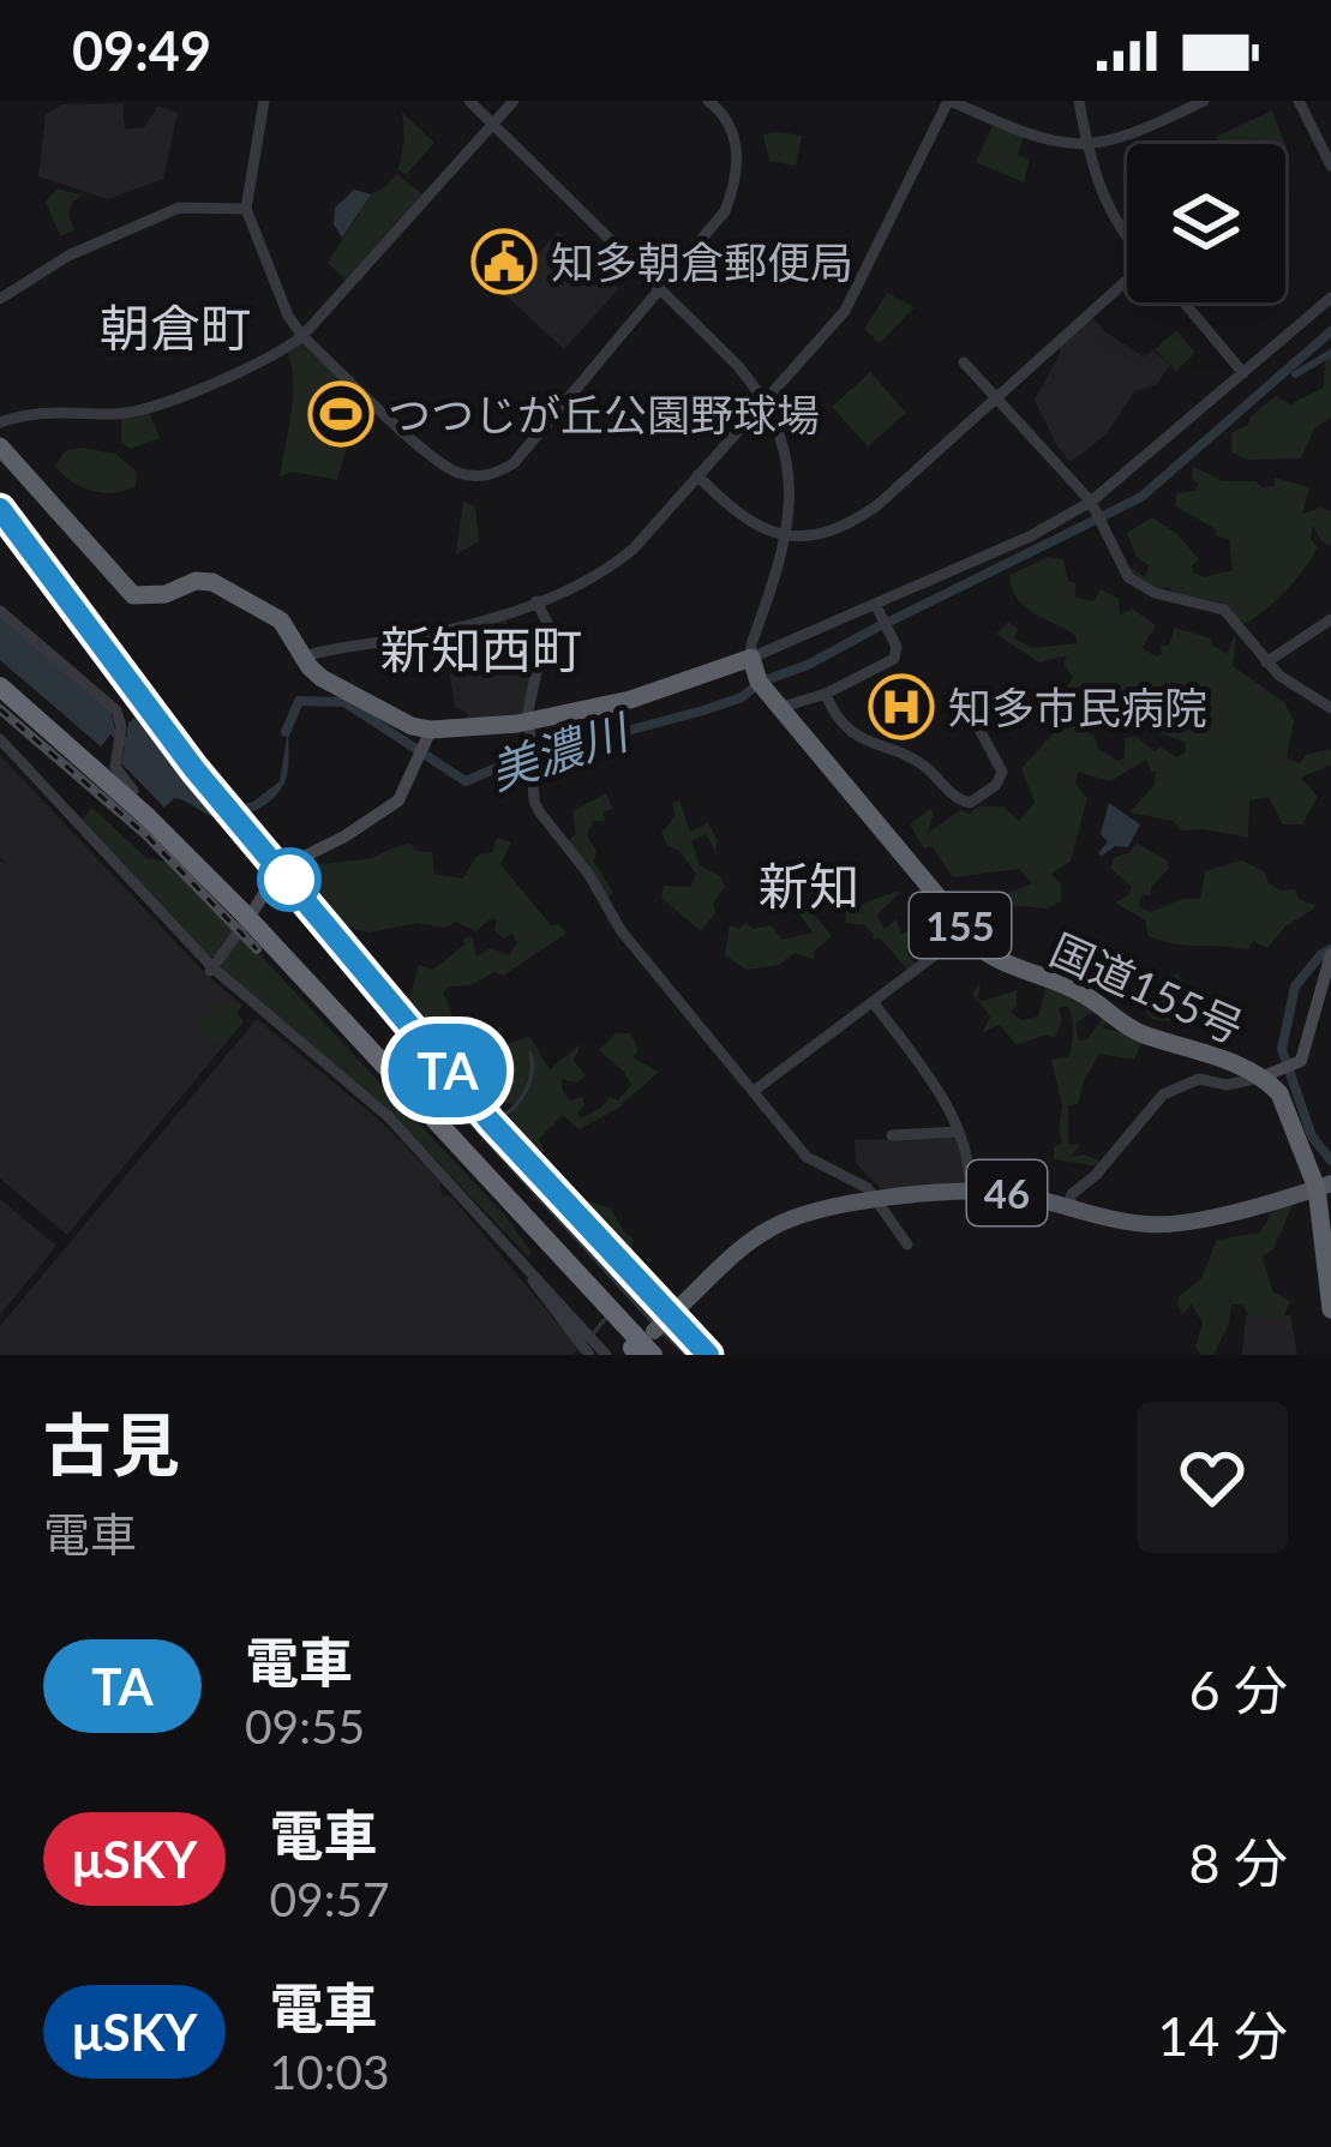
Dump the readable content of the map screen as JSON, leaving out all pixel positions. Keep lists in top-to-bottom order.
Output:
{
  "streets": {
    "highway": ["155", "国道155号"],
    "main road": ["46"]
  },
  "crossings": [
    ["国道155号", "46"]
  ],
  "districts": ["朝倉町", "新知西町", "新知"],
  "water": ["美濃川"],
  "places": {
    "public building": ["知多朝倉郵便局"],
    "sports": ["つつじが丘公園野球場"],
    "hospital": ["知多市民病院"]
  },
  "page": {
    "status": "09:49",
    "on_map": "TA",
    "heading": ["古見", "電車"],
    "list": [
      {
        "mark": "TA",
        "name": "電車",
        "note": "09:55",
        "value": "6 分"
      },
      {
        "mark": "μSKY",
        "name": "電車",
        "note": "09:57",
        "value": "8 分"
      },
      {
        "mark": "μSKY",
        "name": "電車",
        "note": "10:03",
        "value": "14 分"
      }
    ]
  }
}
